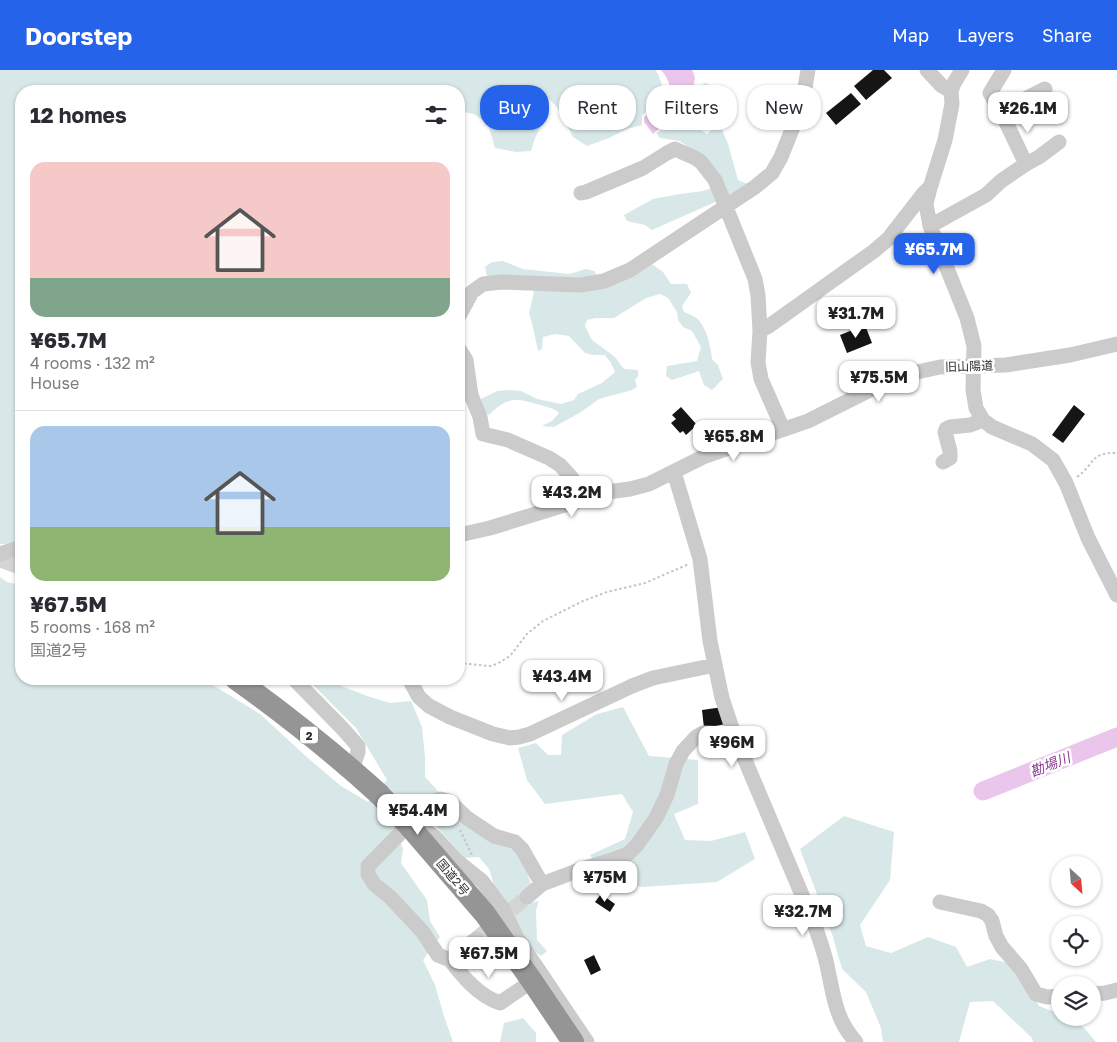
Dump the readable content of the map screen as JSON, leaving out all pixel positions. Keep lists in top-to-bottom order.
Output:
{
  "streets": {
    "highway": ["2", "国道2号"],
    "street": ["旧山陽道"]
  },
  "water": ["勘場川"],
  "north": "bottom right",
  "page": {
    "header": "Doorstep",
    "nav": ["Map", "Layers", "Share"],
    "chip": [
      "Buy",
      "Rent",
      "Filters",
      "New"
    ],
    "heading": "12 homes",
    "price": [
      "¥26.1M",
      "¥65.7M",
      "¥31.7M",
      "¥75.5M",
      "¥65.8M",
      "¥43.2M",
      "¥43.4M",
      "¥96M",
      "¥54.4M",
      "¥75M",
      "¥32.7M",
      "¥67.5M"
    ],
    "list": [
      {
        "name": "¥65.7M",
        "note": "4 rooms · 132 m² · House"
      },
      {
        "name": "¥67.5M",
        "note": "5 rooms · 168 m² · 国道2号"
      }
    ]
  }
}
